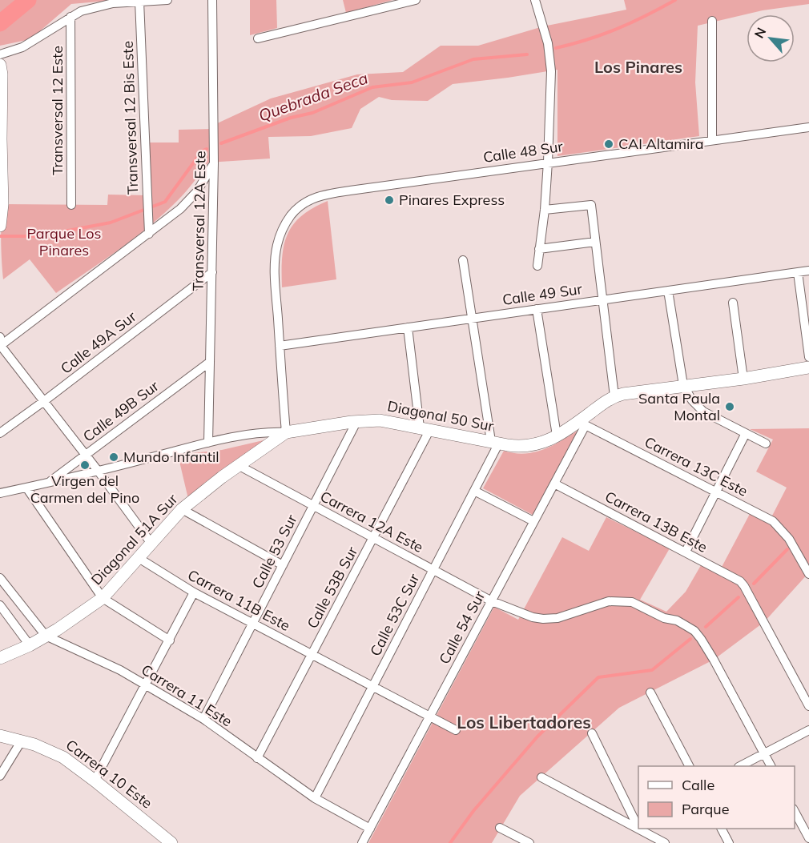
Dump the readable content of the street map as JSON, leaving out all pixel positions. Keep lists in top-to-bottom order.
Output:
{
  "streets": {
    "street": [
      "Transversal 12 Este",
      "Transversal 12 Bis Este",
      "Calle 48 Sur",
      "Transversal 12A Este",
      "Calle 49 Sur",
      "Calle 49A Sur",
      "Calle 49B Sur",
      "Diagonal 50 Sur",
      "Carrera 13C Este",
      "Carrera 12A Este",
      "Carrera 13B Este",
      "Diagonal 51A Sur",
      "Calle 53 Sur",
      "Calle 53B Sur",
      "Carrera 11B Este",
      "Calle 53C Sur",
      "Calle 54 Sur",
      "Carrera 11 Este",
      "Carrera 10 Este"
    ]
  },
  "crossings": [
    ["Calle 48 Sur", "Calle 49 Sur"],
    ["Calle 48 Sur", "Diagonal 50 Sur"],
    ["Calle 48 Sur", "Diagonal 51A Sur"],
    ["Transversal 12A Este", "Calle 49A Sur"],
    ["Transversal 12A Este", "Calle 49B Sur"],
    ["Transversal 12A Este", "Diagonal 50 Sur"],
    ["Calle 49B Sur", "Diagonal 50 Sur"],
    ["Diagonal 50 Sur", "Carrera 13C Este"],
    ["Diagonal 50 Sur", "Diagonal 51A Sur"],
    ["Diagonal 50 Sur", "Calle 53 Sur"],
    ["Diagonal 50 Sur", "Calle 53B Sur"],
    ["Diagonal 50 Sur", "Calle 53C Sur"],
    ["Diagonal 50 Sur", "Calle 54 Sur"],
    ["Carrera 13C Este", "Calle 54 Sur"],
    ["Carrera 12A Este", "Diagonal 51A Sur"],
    ["Carrera 12A Este", "Calle 53 Sur"],
    ["Carrera 12A Este", "Calle 53B Sur"],
    ["Carrera 12A Este", "Calle 53C Sur"],
    ["Carrera 12A Este", "Calle 54 Sur"],
    ["Carrera 13B Este", "Calle 54 Sur"],
    ["Diagonal 51A Sur", "Carrera 11B Este"],
    ["Diagonal 51A Sur", "Carrera 11 Este"],
    ["Calle 53 Sur", "Carrera 11B Este"],
    ["Calle 53 Sur", "Carrera 11 Este"],
    ["Calle 53B Sur", "Carrera 11B Este"],
    ["Calle 53B Sur", "Carrera 11 Este"],
    ["Carrera 11B Este", "Calle 53C Sur"],
    ["Carrera 11B Este", "Calle 54 Sur"],
    ["Calle 53C Sur", "Carrera 11 Este"],
    ["Calle 54 Sur", "Carrera 11 Este"]
  ],
  "districts": ["Los Pinares", "Los Libertadores"],
  "water": ["Quebrada Seca"],
  "parks": ["Parque Los Pinares"],
  "places": [
    "CAI Altamira",
    "Pinares Express",
    "Santa Paula Montal",
    "Mundo Infantil",
    "Virgen del Carmen del Pino"
  ],
  "legend": ["Calle", "Parque"],
  "north": "top left"
}
